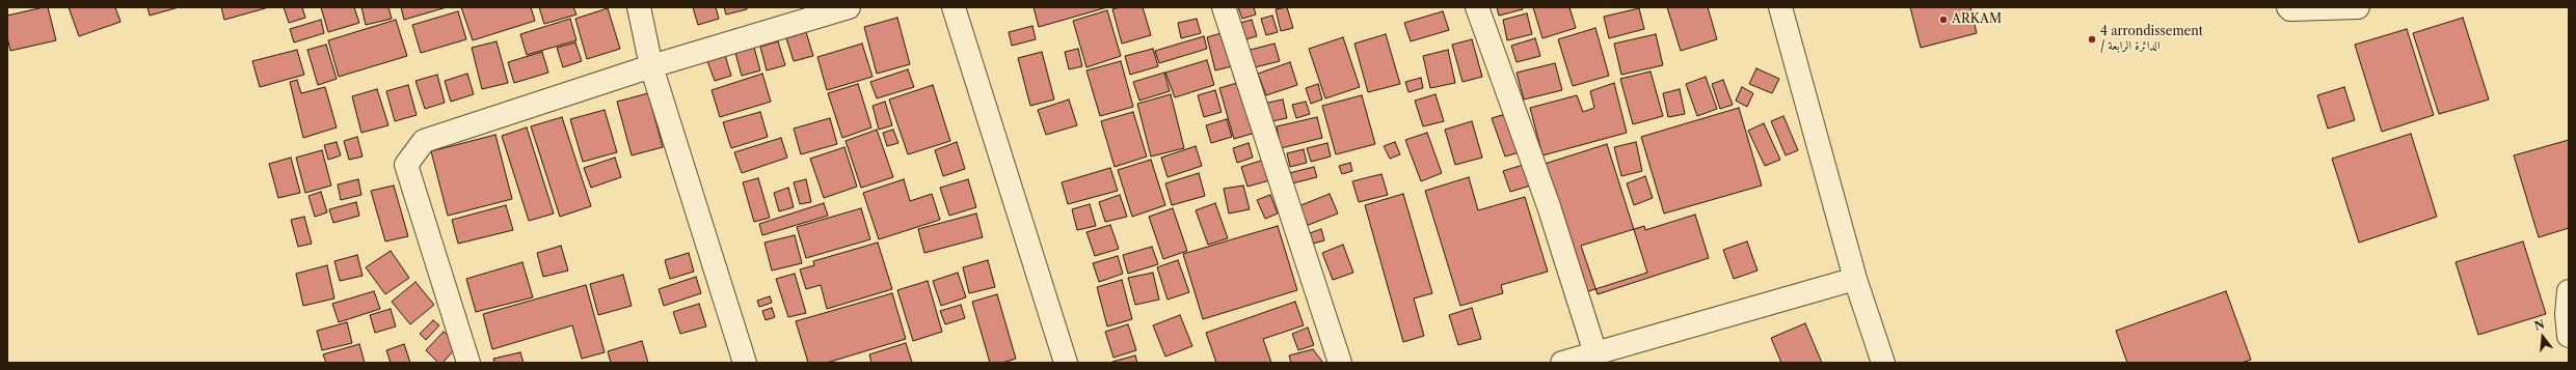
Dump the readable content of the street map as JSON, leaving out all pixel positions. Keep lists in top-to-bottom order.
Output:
{
  "places": ["ARKAM", "4 arrondissement / الدائرة الرابعة"],
  "north": "top"
}
